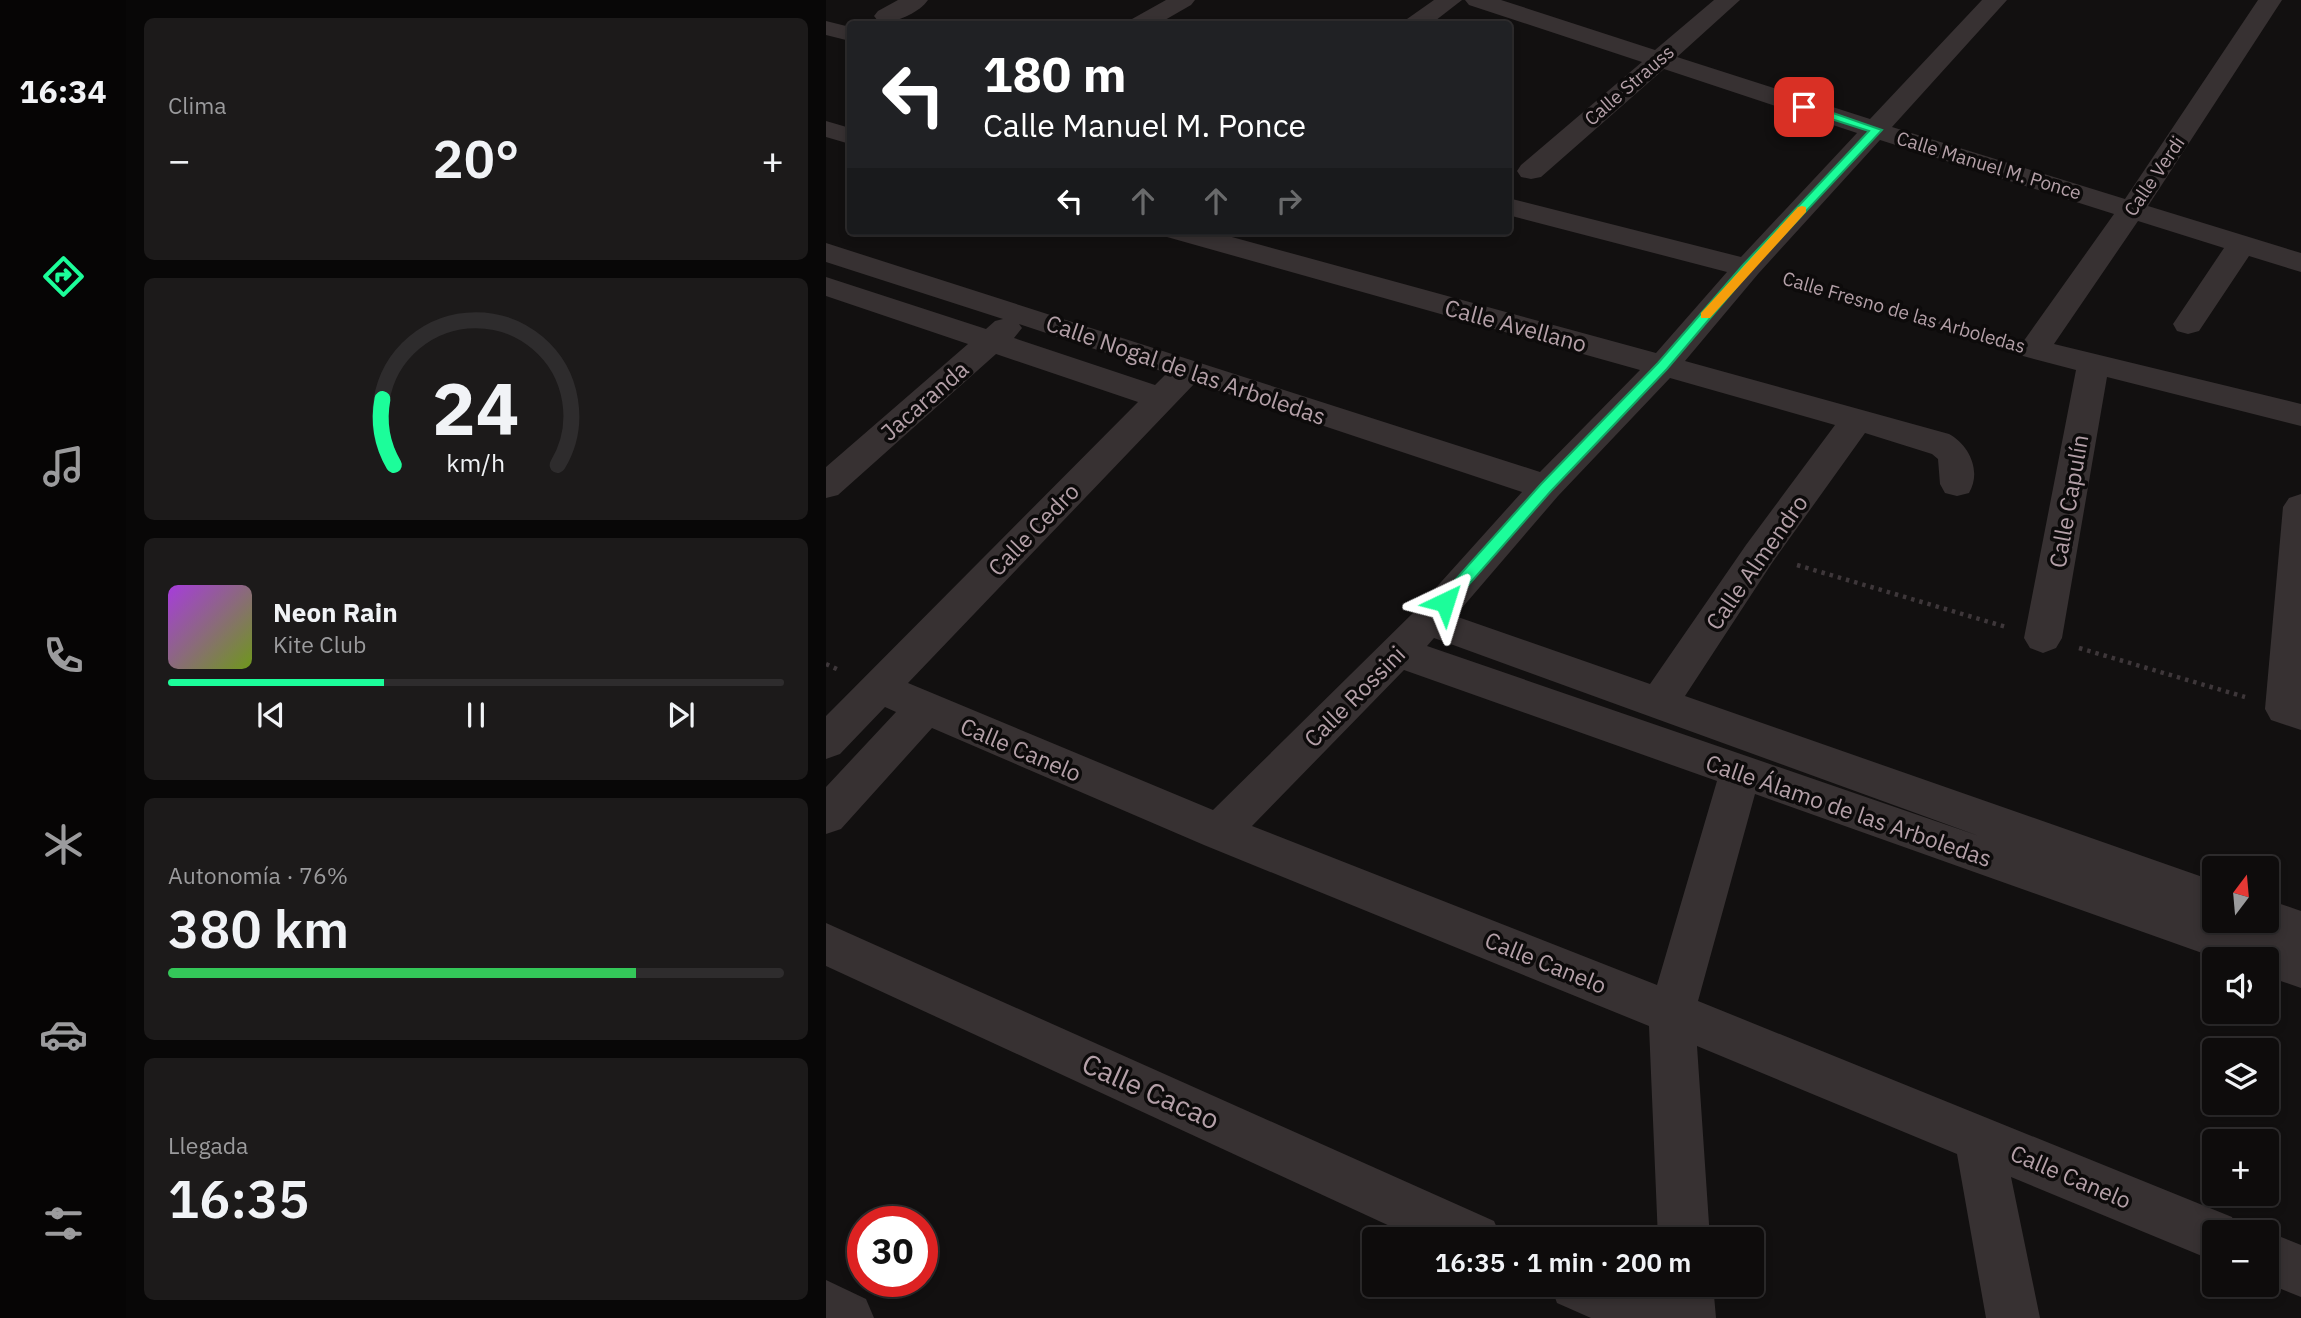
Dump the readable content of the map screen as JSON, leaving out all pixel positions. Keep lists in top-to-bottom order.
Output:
{
  "streets": {
    "street": [
      "Calle Strauss",
      "Calle Manuel M. Ponce",
      "Calle Verdi",
      "Calle Fresno de las Arboledas",
      "Calle Avellano",
      "Calle Nogal de las Arboledas",
      "Jacaranda",
      "Calle Capulín",
      "Calle Cedro",
      "Calle Almendro",
      "Calle Rossini",
      "Calle Canelo",
      "Calle Álamo de las Arboledas",
      "Calle Cacao"
    ]
  },
  "crossings": [
    ["Calle Strauss", "Calle Manuel M. Ponce"],
    ["Calle Manuel M. Ponce", "Calle Verdi"],
    ["Calle Manuel M. Ponce", "Calle Rossini"],
    ["Calle Verdi", "Calle Fresno de las Arboledas"],
    ["Calle Fresno de las Arboledas", "Calle Capulín"],
    ["Calle Fresno de las Arboledas", "Calle Rossini"],
    ["Calle Avellano", "Calle Almendro"],
    ["Calle Avellano", "Calle Rossini"],
    ["Calle Nogal de las Arboledas", "Jacaranda"],
    ["Calle Nogal de las Arboledas", "Calle Cedro"],
    ["Calle Nogal de las Arboledas", "Calle Rossini"],
    ["Calle Cedro", "Calle Canelo"],
    ["Calle Almendro", "Calle Álamo de las Arboledas"],
    ["Calle Rossini", "Calle Canelo"],
    ["Calle Rossini", "Calle Álamo de las Arboledas"]
  ],
  "north": "top",
  "page": {
    "tabs": "16:34",
    "tile": [
      "Clima",
      ["Autonomía · 76%", "380 km"],
      ["Llegada", "16:35"]
    ],
    "turn": ["180 m", "Calle Manuel M. Ponce"],
    "heat": ["−", "20°", "+"],
    "song": ["Neon Rain", "Kite Club"],
    "map_buttons": ["+", "−"],
    "limit": "30",
    "trip": "16:35 · 1 min · 200 m",
    "gauge": ["24", "km/h"]
  }
}
